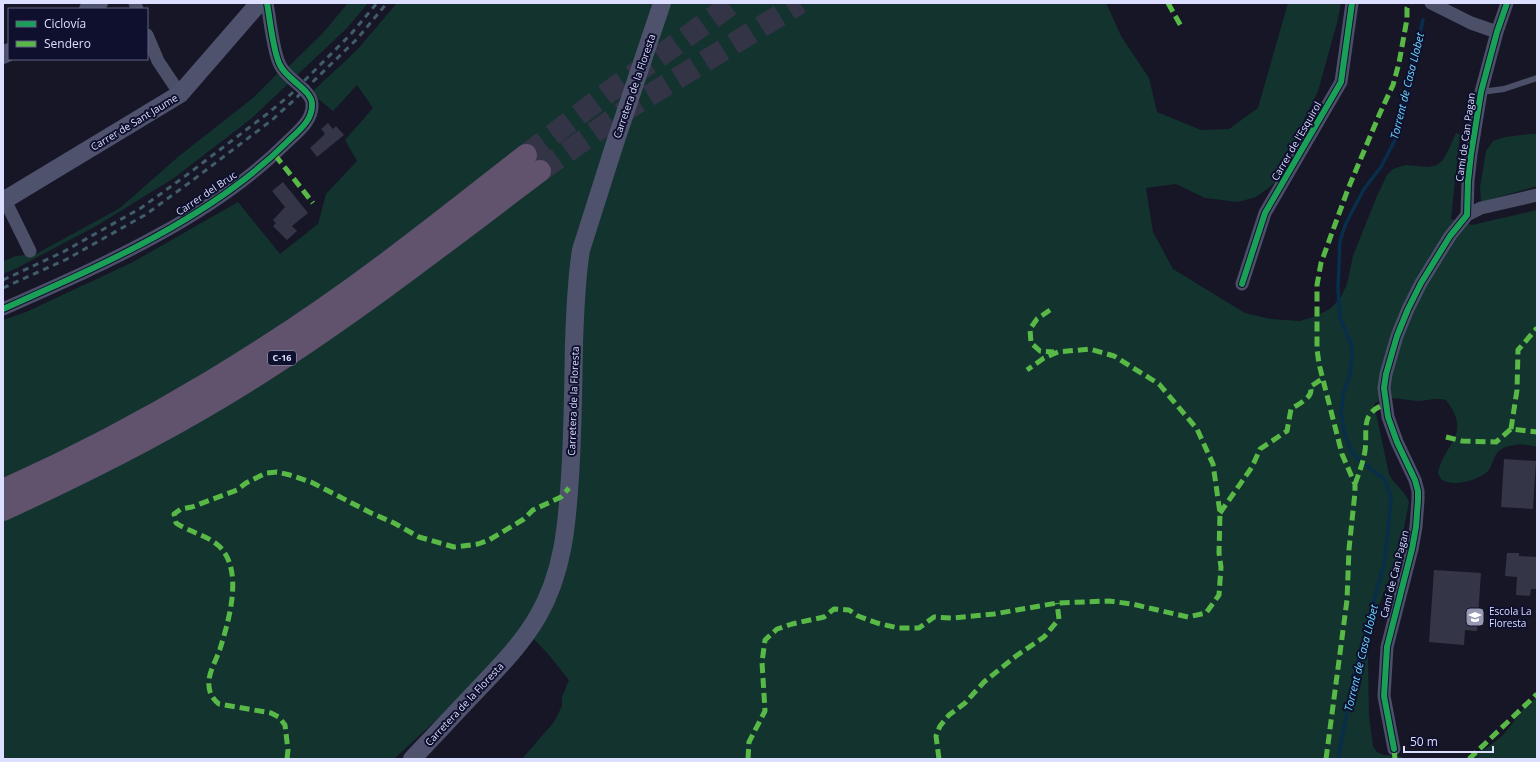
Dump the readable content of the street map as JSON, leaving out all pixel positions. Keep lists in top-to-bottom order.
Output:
{
  "streets": {
    "highway": ["C-16"],
    "main road": ["Carretera de la Floresta", "Carrer de Sant Jaume"],
    "street": ["Camí de Can Pagan", "Carrer de l'Esquirol", "Carrer del Bruc"]
  },
  "water": ["Torrent de Casa Llobet"],
  "places": {
    "school or university": ["Escola La Floresta"]
  },
  "legend": ["Ciclovía", "Sendero"],
  "scale_bar": "50 m"
}
